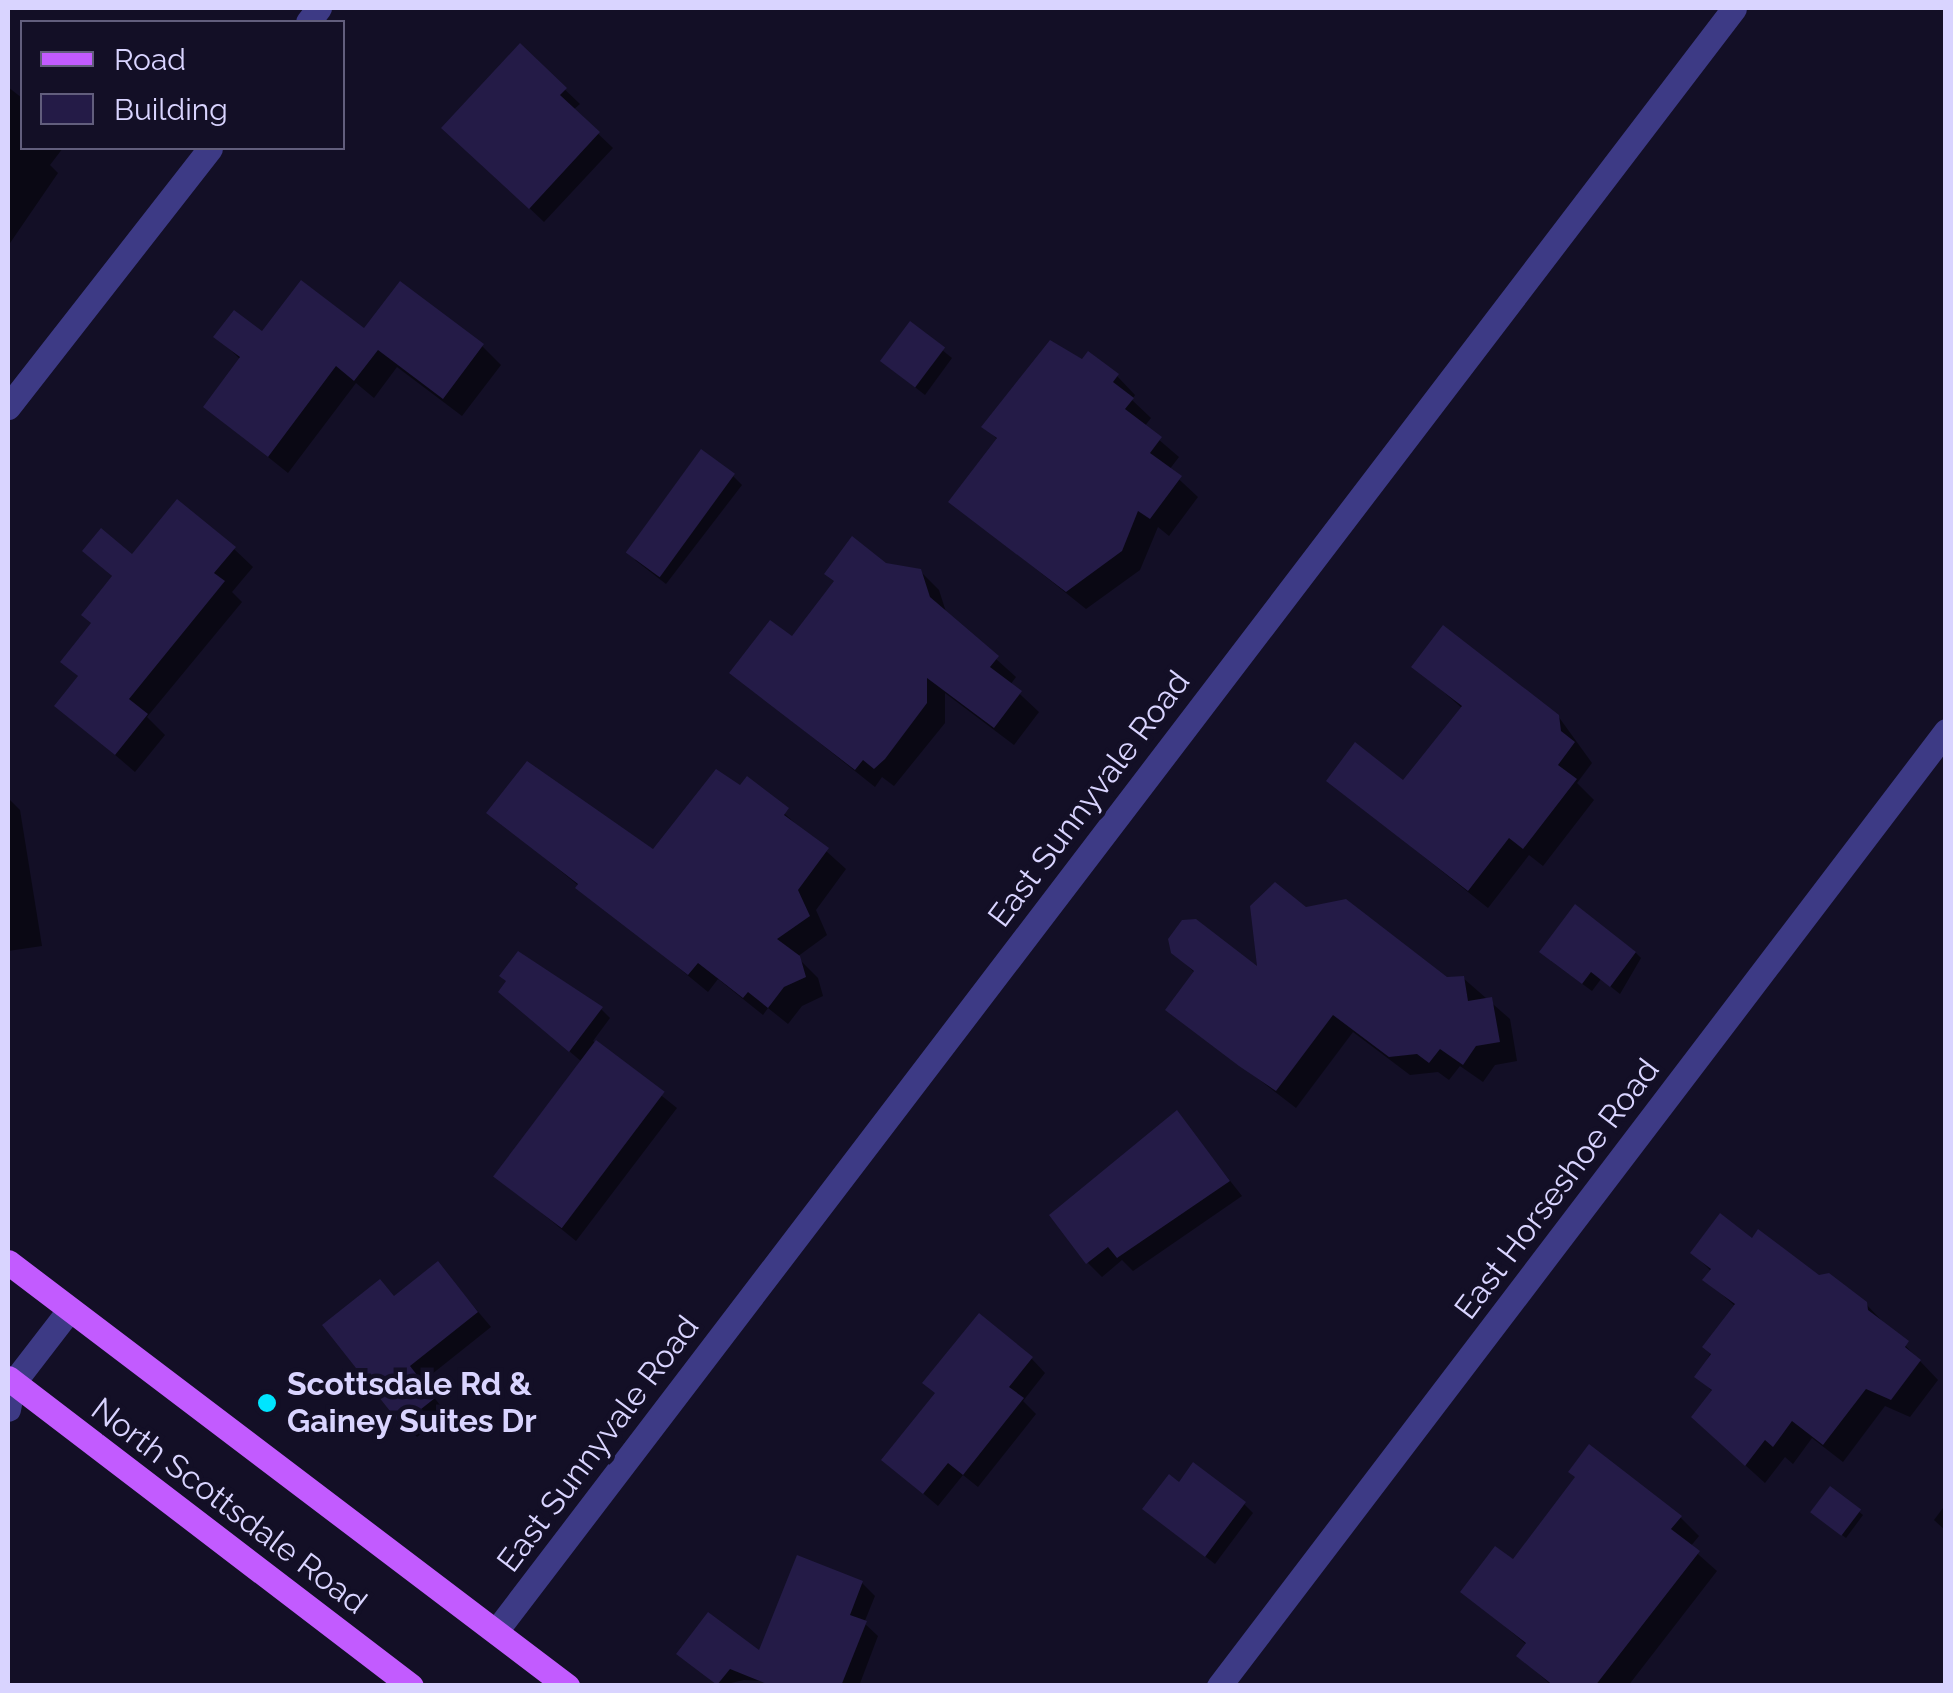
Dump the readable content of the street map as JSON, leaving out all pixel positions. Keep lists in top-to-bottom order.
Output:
{
  "streets": {
    "main road": ["North Scottsdale Road"],
    "street": ["East Sunnyvale Road", "East Horseshoe Road"]
  },
  "crossings": [
    ["East Sunnyvale Road", "North Scottsdale Road"]
  ],
  "places": ["Scottsdale Rd & Gainey Suites Dr"],
  "legend": ["Road", "Building"]
}
